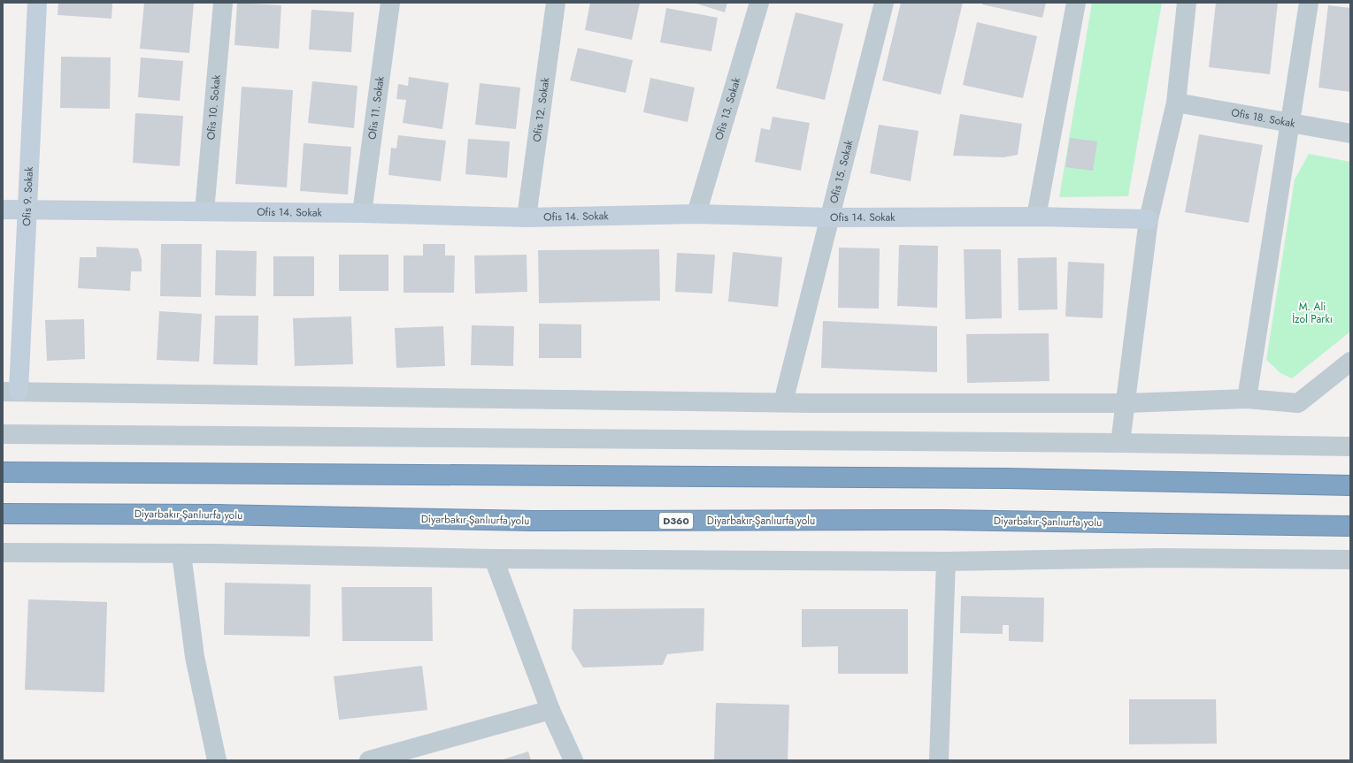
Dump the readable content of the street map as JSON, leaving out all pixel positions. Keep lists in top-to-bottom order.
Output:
{
  "streets": {
    "highway": ["Diyarbakır-Şanlıurfa yolu", "D360"],
    "street": [
      "Ofis 10. Sokak",
      "Ofis 11. Sokak",
      "Ofis 13. Sokak",
      "Ofis 12. Sokak",
      "Ofis 18. Sokak",
      "Ofis 15. Sokak",
      "Ofis 9. Sokak",
      "Ofis 14. Sokak"
    ]
  },
  "crossings": [
    ["Ofis 10. Sokak", "Ofis 14. Sokak"],
    ["Ofis 11. Sokak", "Ofis 14. Sokak"],
    ["Ofis 13. Sokak", "Ofis 14. Sokak"],
    ["Ofis 12. Sokak", "Ofis 14. Sokak"],
    ["Ofis 15. Sokak", "Ofis 14. Sokak"],
    ["Ofis 9. Sokak", "Ofis 14. Sokak"]
  ],
  "parks": ["M. Ali İzol Parkı"]
}
